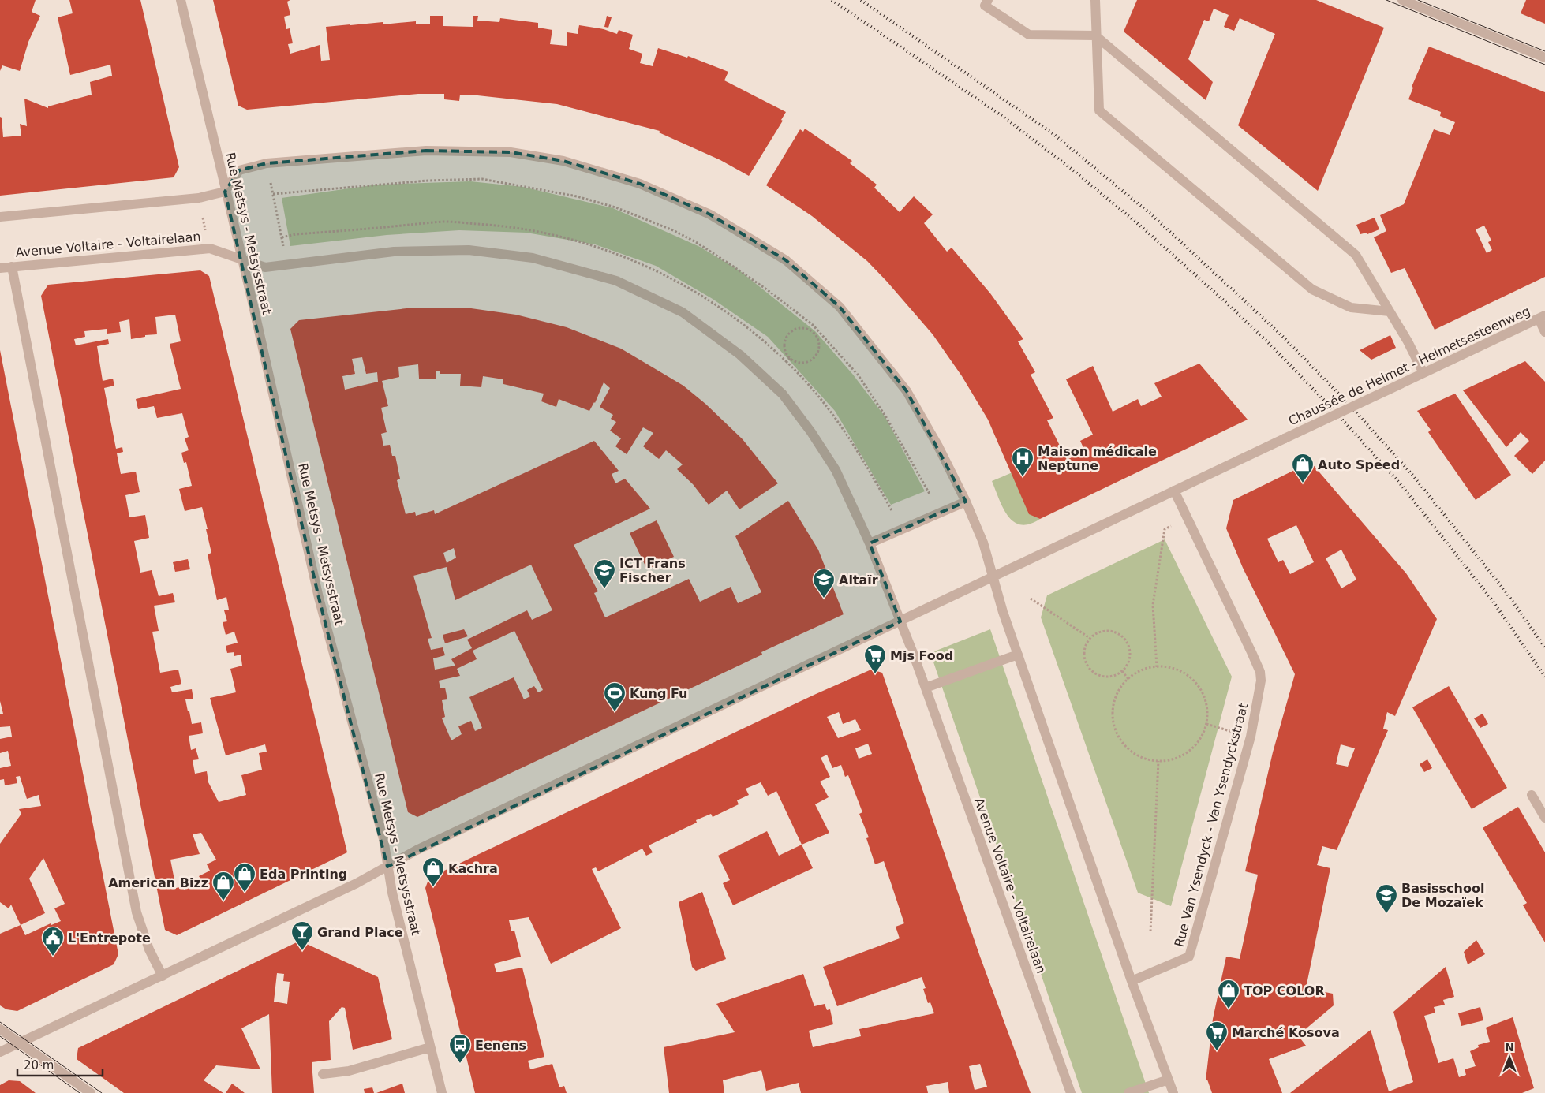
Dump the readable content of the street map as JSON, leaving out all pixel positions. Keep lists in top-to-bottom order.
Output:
{
  "streets": {
    "street": [
      "Rue Metsys - Metsysstraat",
      "Avenue Voltaire - Voltairelaan",
      "Chaussée de Helmet - Helmetsesteenweg",
      "Rue Van Ysendyck - Van Ysendyckstraat"
    ]
  },
  "crossings": [
    ["Rue Metsys - Metsysstraat", "Avenue Voltaire - Voltairelaan"],
    ["Rue Metsys - Metsysstraat", "Chaussée de Helmet - Helmetsesteenweg"],
    ["Avenue Voltaire - Voltairelaan", "Chaussée de Helmet - Helmetsesteenweg"],
    ["Chaussée de Helmet - Helmetsesteenweg", "Rue Van Ysendyck - Van Ysendyckstraat"]
  ],
  "places": {
    "hospital": ["Maison médicale Neptune"],
    "shop": [
      "Auto Speed",
      "Kachra",
      "Eda Printing",
      "American Bizz",
      "TOP COLOR"
    ],
    "school or university": ["ICT Frans Fischer", "Altaïr", "Basisschool De Mozaïek"],
    "supermarket": ["Mjs Food", "Marché Kosova"],
    "sports": ["Kung Fu"],
    "bar": ["Grand Place"],
    "public building": ["L'Entrepote"],
    "bus stop": ["Eenens"]
  },
  "scale_bar": "20 m",
  "north": "top"
}
